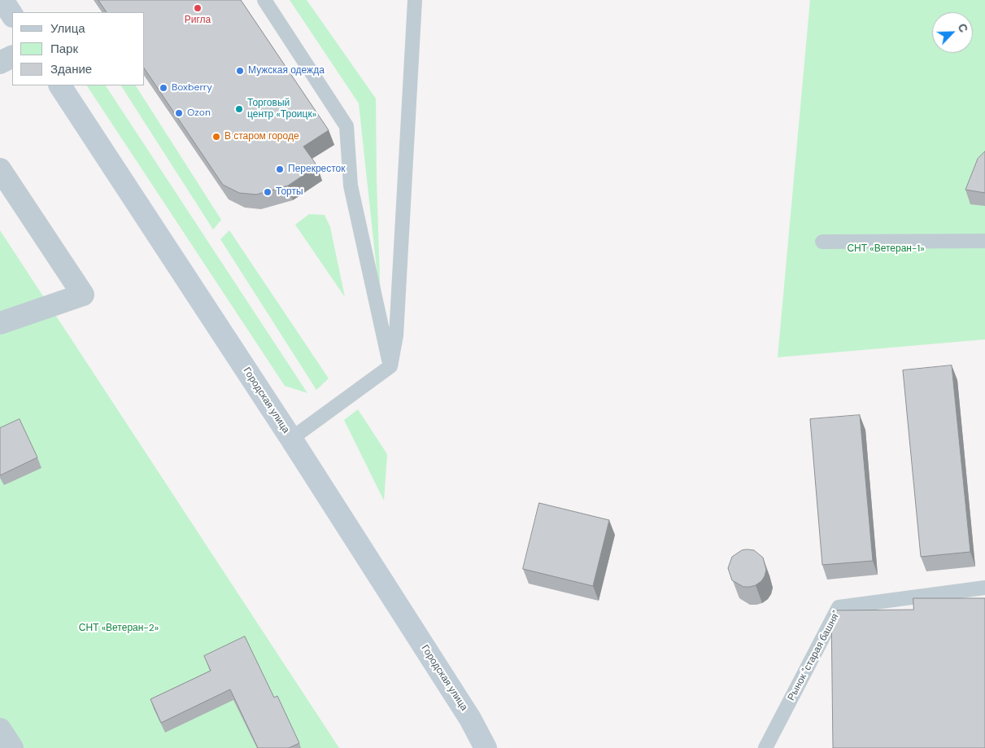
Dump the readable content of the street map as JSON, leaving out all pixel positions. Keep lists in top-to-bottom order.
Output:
{
  "streets": {
    "main road": ["Городская улица"],
    "lane": ["Рынок \"старая башня\""]
  },
  "parks": ["СНТ «Ветеран-1»", "СНТ «Ветеран-2»"],
  "places": [
    "Ригла",
    "Мужская одежда",
    "Boxberry",
    "Торговый центр «Троицк»",
    "Ozon",
    "В старом городе",
    "Перекресток",
    "Торты"
  ],
  "legend": ["Улица", "Парк", "Здание"],
  "north": "top right"
}
